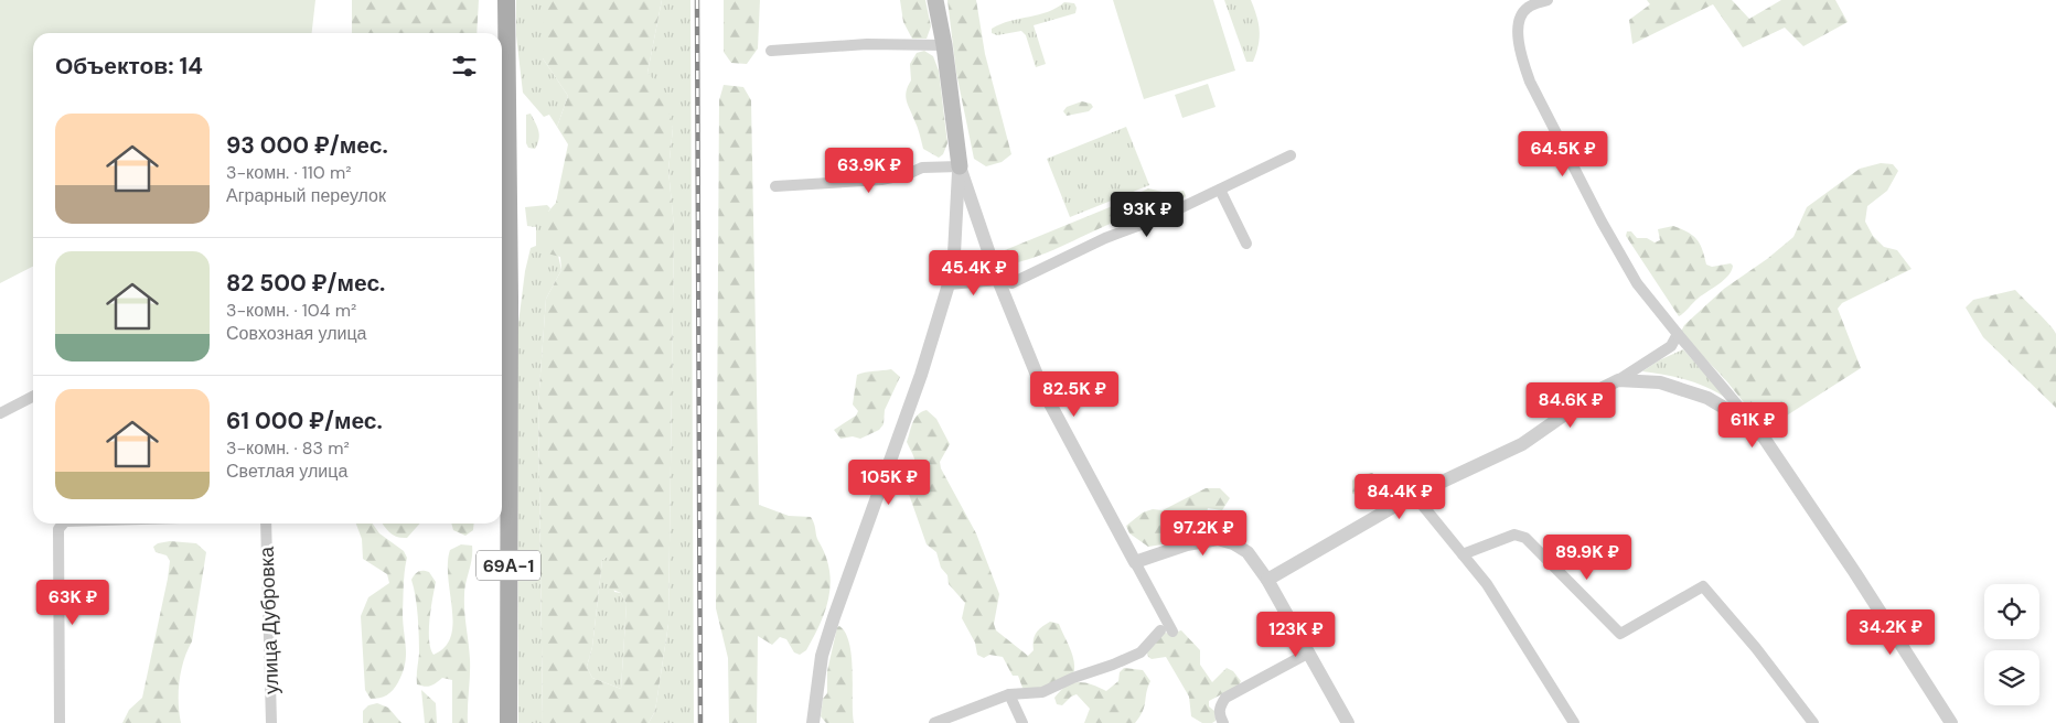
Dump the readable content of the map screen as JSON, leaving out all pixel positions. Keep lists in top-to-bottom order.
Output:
{
  "streets": {
    "main road": ["69А-1"],
    "street": ["улица Дубровка"]
  },
  "page": {
    "heading": "Объектов: 14",
    "list": [
      {
        "name": "93 000 ₽/мес.",
        "note": "3-комн. · 110 m² · Аграрный переулок"
      },
      {
        "name": "82 500 ₽/мес.",
        "note": "3-комн. · 104 m² · Совхозная улица"
      },
      {
        "name": "61 000 ₽/мес.",
        "note": "3-комн. · 83 m² · Светлая улица"
      }
    ],
    "price": [
      "64.5K ₽",
      "63.9K ₽",
      "93K ₽",
      "45.4K ₽",
      "82.5K ₽",
      "84.6K ₽",
      "61K ₽",
      "105K ₽",
      "84.4K ₽",
      "97.2K ₽",
      "89.9K ₽",
      "63K ₽",
      "34.2K ₽",
      "123K ₽"
    ]
  }
}
